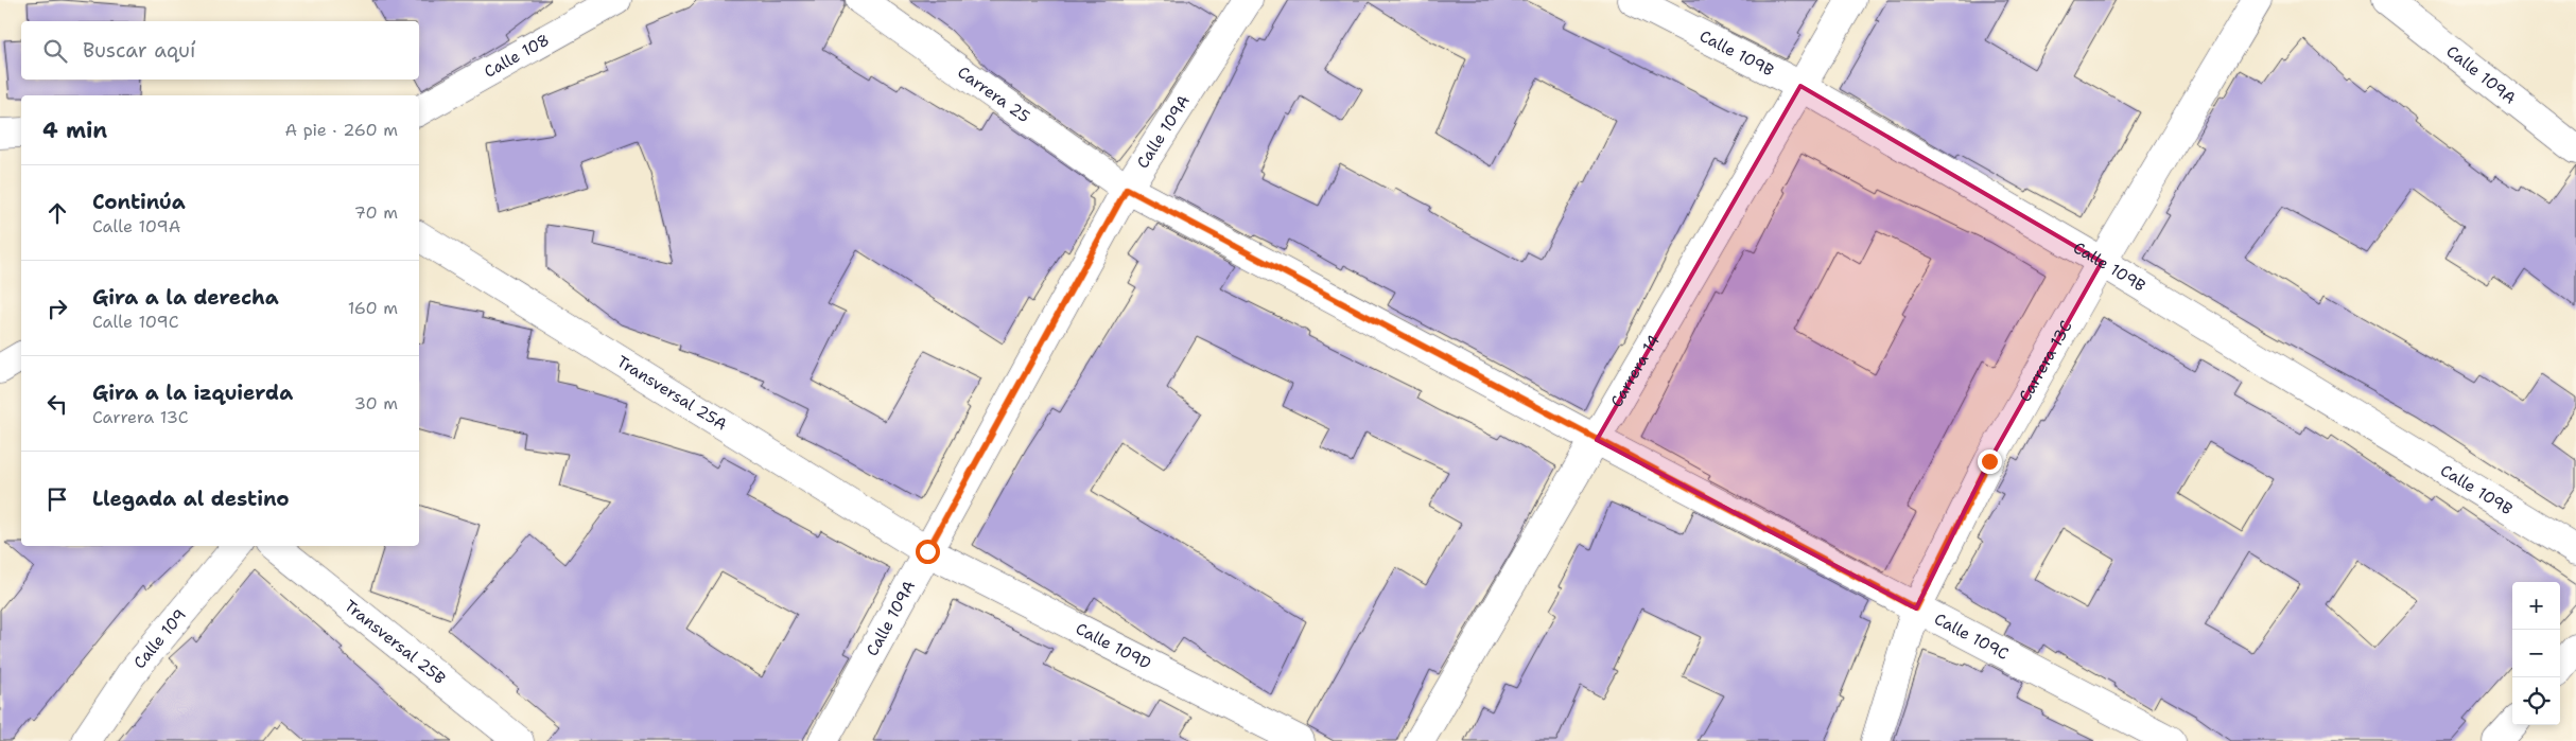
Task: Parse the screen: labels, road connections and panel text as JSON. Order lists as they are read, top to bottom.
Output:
{
  "streets": {
    "street": [
      "Calle 109B",
      "Calle 108",
      "Calle 109A",
      "Carrera 25",
      "Carrera 13C",
      "Carrera 14",
      "Transversal 25A",
      "Calle 109C",
      "Calle 109",
      "Transversal 25B",
      "Calle 109D"
    ]
  },
  "crossings": [
    ["Calle 109B", "Carrera 13C"],
    ["Calle 109B", "Carrera 14"],
    ["Calle 109A", "Carrera 25"],
    ["Calle 109A", "Transversal 25A"],
    ["Calle 109A", "Calle 109C"],
    ["Calle 109A", "Calle 109D"],
    ["Carrera 25", "Calle 109C"],
    ["Carrera 13C", "Calle 109C"],
    ["Carrera 14", "Calle 109C"],
    ["Transversal 25A", "Calle 109D"]
  ],
  "page": {
    "search": "Buscar aquí",
    "heading": ["4 min", "A pie · 260 m"],
    "list": [
      ["Continúa", "Calle 109A", "70 m"],
      ["Gira a la derecha", "Calle 109C", "160 m"],
      ["Gira a la izquierda", "Carrera 13C", "30 m"],
      "Llegada al destino"
    ],
    "map_buttons": ["+", "−"]
  }
}
